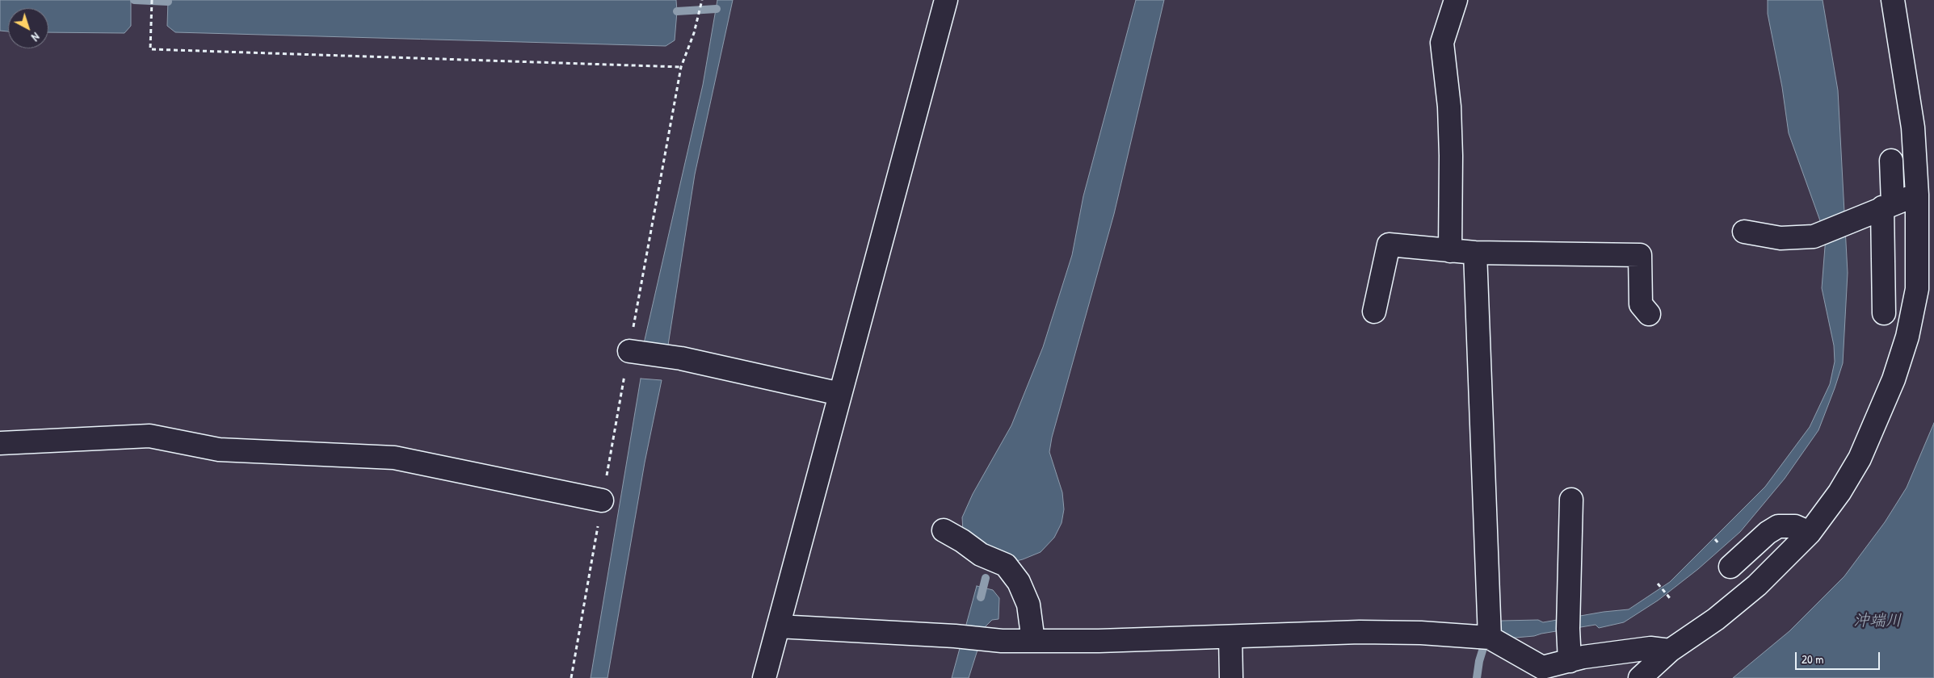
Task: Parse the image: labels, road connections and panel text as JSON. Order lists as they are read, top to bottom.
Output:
{
  "water": ["沖端川"],
  "scale_bar": "20 m",
  "north": "bottom right"
}
